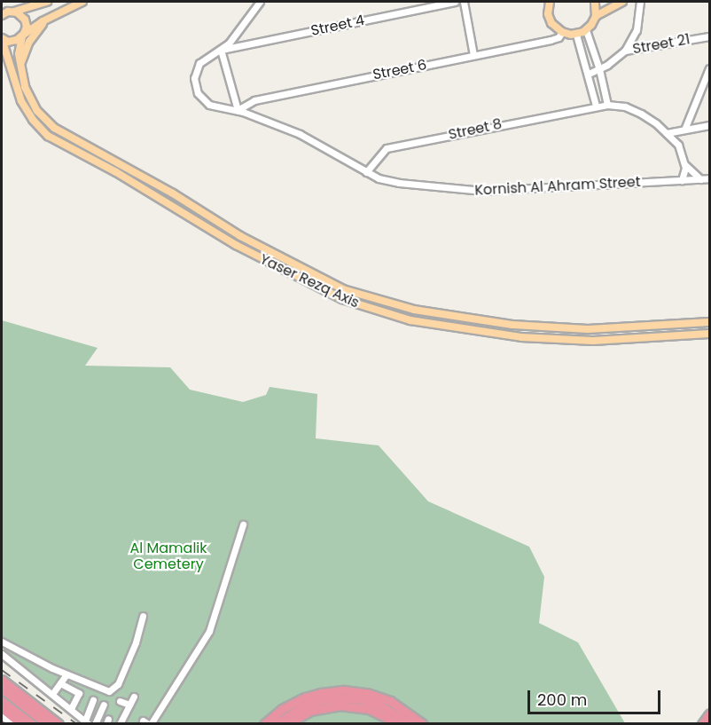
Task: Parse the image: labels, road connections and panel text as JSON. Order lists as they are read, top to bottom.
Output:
{
  "streets": {
    "main road": ["Yaser Rezq Axis"],
    "street": [
      "Street 4",
      "Street 21",
      "Street 6",
      "Street 8",
      "Kornish Al Ahram Street"
    ]
  },
  "crossings": [
    ["Street 4", "Kornish Al Ahram Street"],
    ["Street 6", "Kornish Al Ahram Street"],
    ["Street 8", "Kornish Al Ahram Street"]
  ],
  "parks": ["Al Mamalik Cemetery"],
  "scale_bar": "200 m"
}
